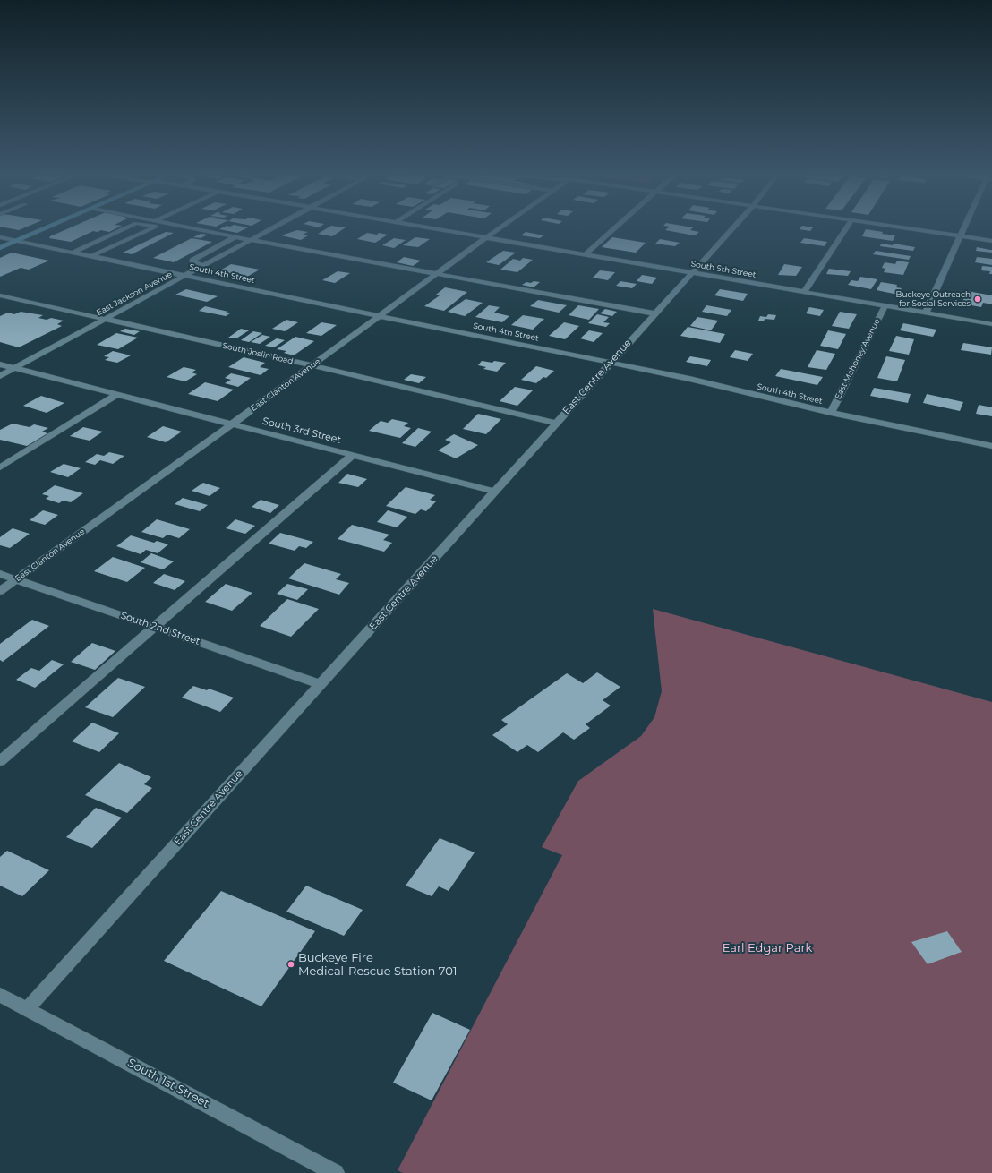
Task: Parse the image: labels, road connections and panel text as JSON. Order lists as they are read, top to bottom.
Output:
{
  "streets": {
    "street": [
      "South 5th Street",
      "South 4th Street",
      "East Jackson Avenue",
      "South Joslin Road",
      "East Mahoney Avenue",
      "East Centre Avenue",
      "East Clanton Avenue",
      "South 3rd Street",
      "South 2nd Street",
      "South 1st Street"
    ]
  },
  "crossings": [
    ["South 5th Street", "East Mahoney Avenue"],
    ["South 5th Street", "East Centre Avenue"],
    ["South 5th Street", "East Clanton Avenue"],
    ["South 4th Street", "East Jackson Avenue"],
    ["South 4th Street", "East Mahoney Avenue"],
    ["South 4th Street", "East Centre Avenue"],
    ["South 4th Street", "East Clanton Avenue"],
    ["East Jackson Avenue", "South Joslin Road"],
    ["East Jackson Avenue", "South 3rd Street"],
    ["South Joslin Road", "East Centre Avenue"],
    ["South Joslin Road", "East Clanton Avenue"],
    ["East Centre Avenue", "South 3rd Street"],
    ["East Centre Avenue", "South 2nd Street"],
    ["East Centre Avenue", "South 1st Street"],
    ["East Clanton Avenue", "South 3rd Street"],
    ["East Clanton Avenue", "South 2nd Street"]
  ],
  "parks": ["Earl Edgar Park"],
  "places": ["Buckeye Outreach for Social Services", "Buckeye Fire Medical-Rescue Station 701"]
}
